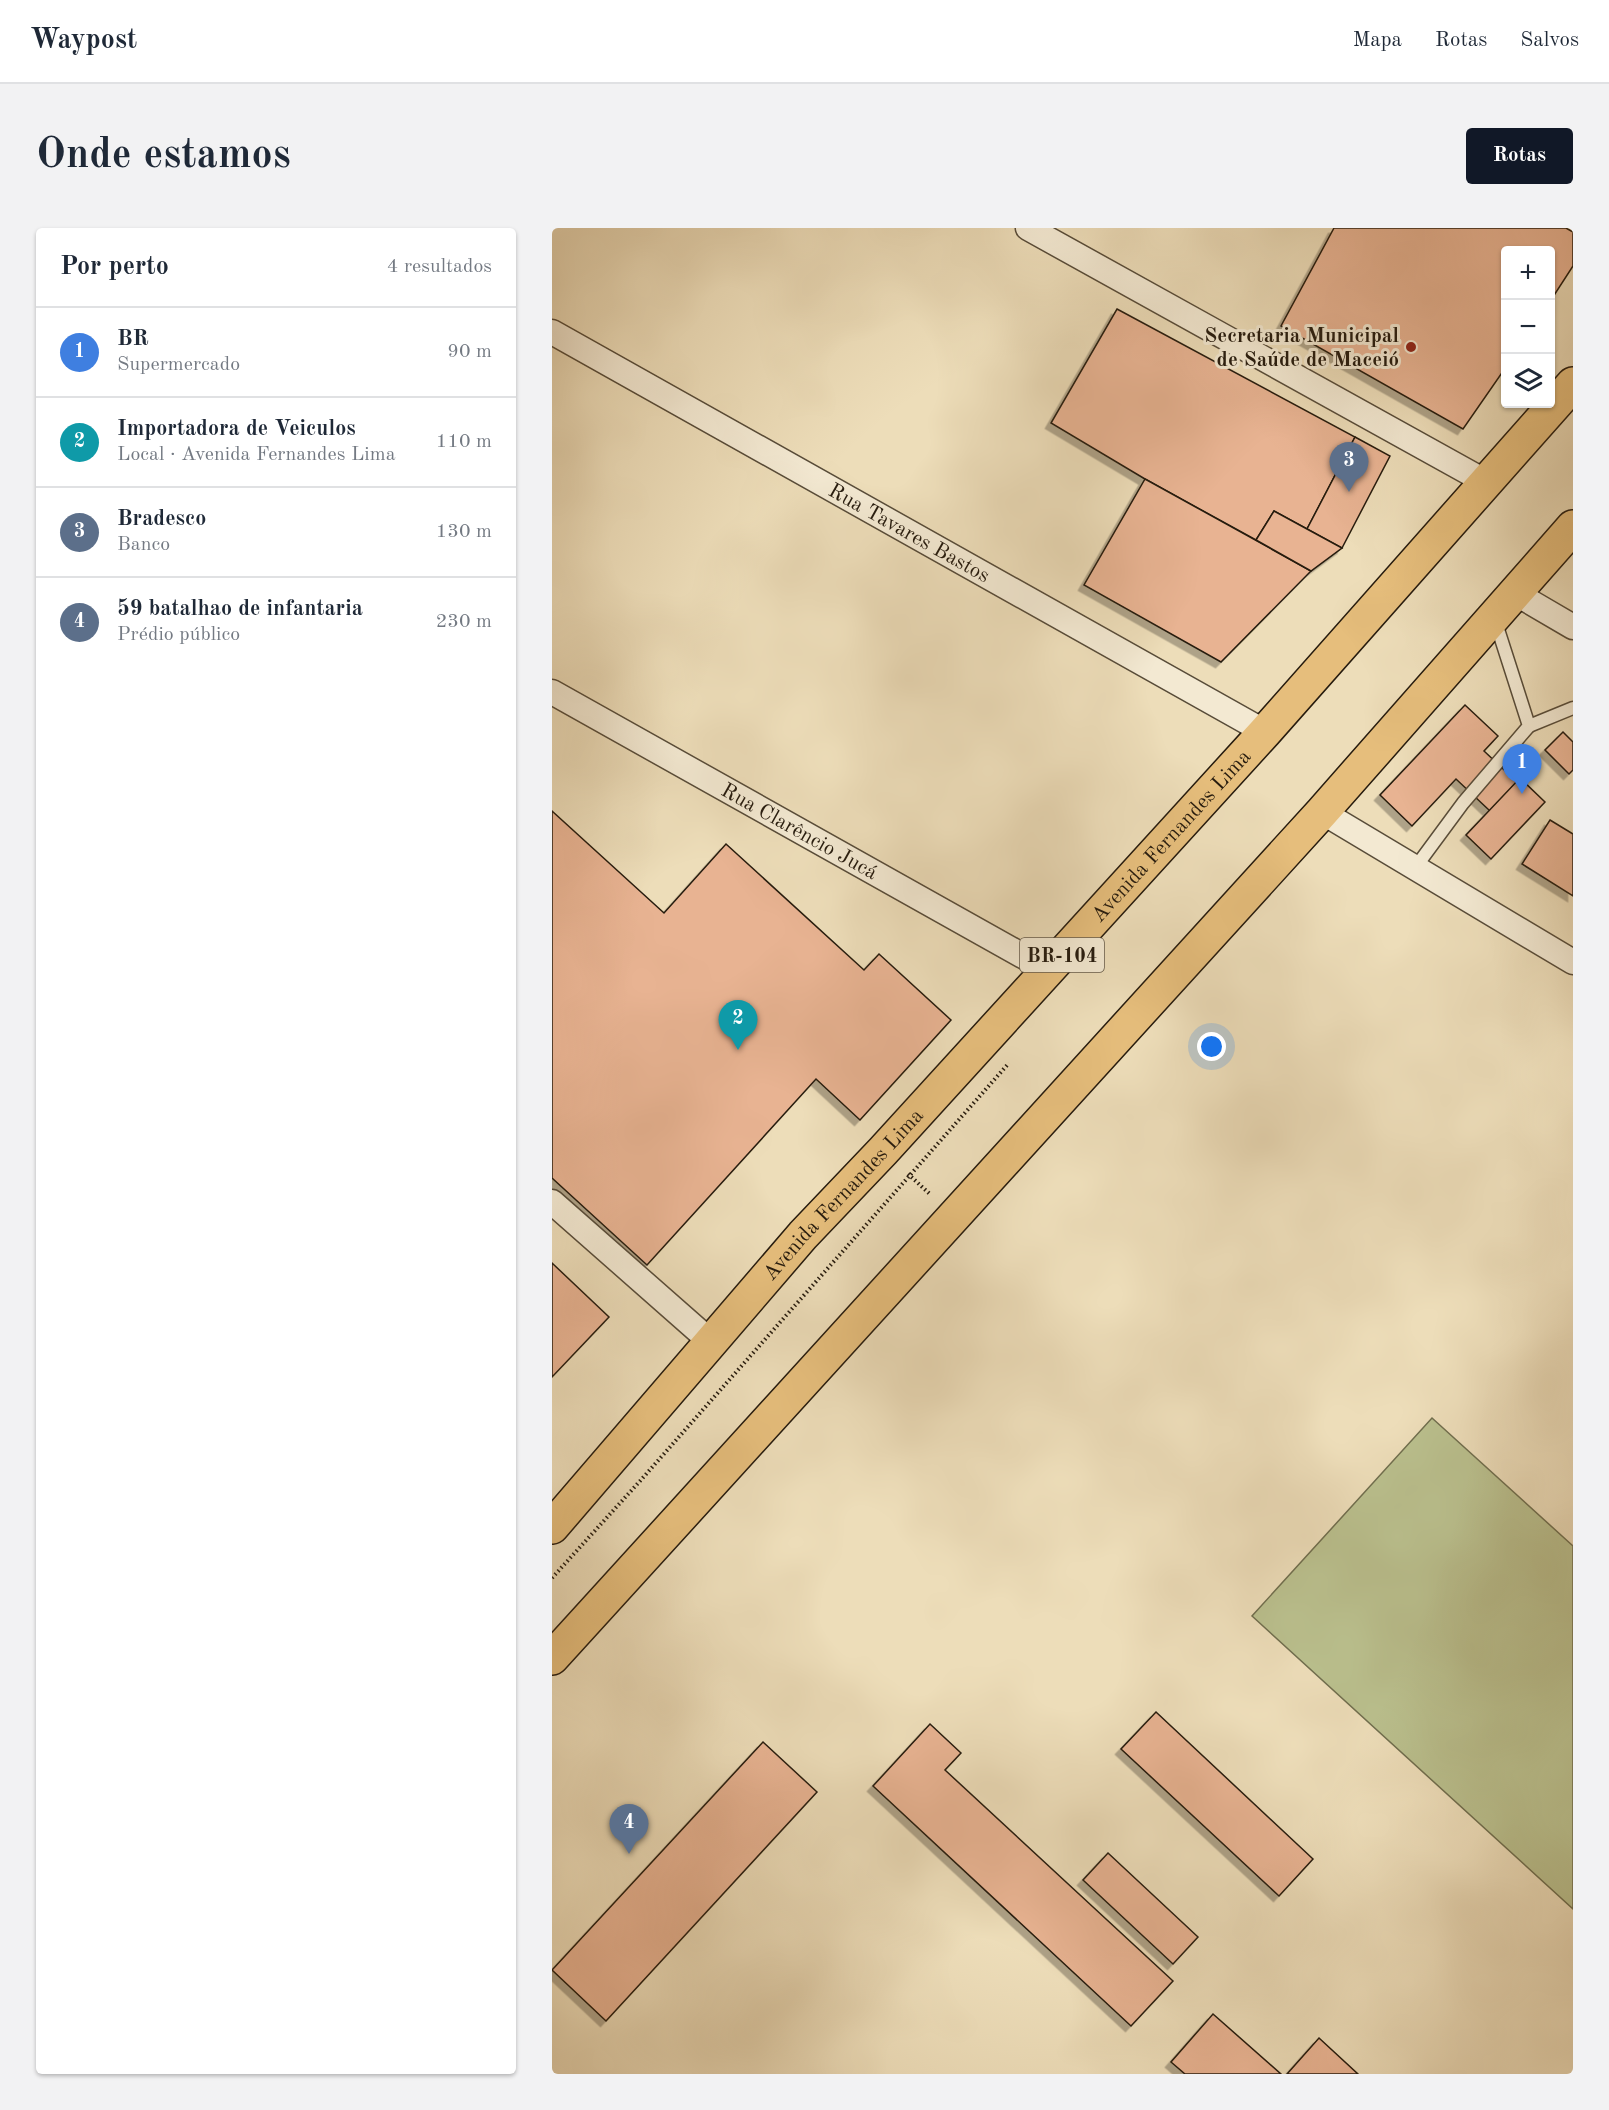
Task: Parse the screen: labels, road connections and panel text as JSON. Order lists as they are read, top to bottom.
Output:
{
  "streets": {
    "highway": ["Avenida Fernandes Lima", "BR-104"],
    "street": ["Rua Tavares Bastos", "Rua Clarêncio Jucá"]
  },
  "crossings": [
    ["Rua Tavares Bastos", "Avenida Fernandes Lima"],
    ["Rua Clarêncio Jucá", "Avenida Fernandes Lima"]
  ],
  "places": ["Secretaria Municipal de Saúde de Maceió"],
  "page": {
    "header": "Waypost",
    "nav": ["Mapa", "Rotas", "Salvos"],
    "buttons": "Rotas",
    "title": "Onde estamos",
    "heading": ["Por perto", "4 resultados"],
    "map_buttons": ["+", "−"],
    "list": [
      {
        "mark": "1",
        "name": "BR",
        "note": "Supermercado",
        "value": "90 m"
      },
      {
        "mark": "2",
        "name": "Importadora de Veiculos",
        "note": "Local · Avenida Fernandes Lima",
        "value": "110 m"
      },
      {
        "mark": "3",
        "name": "Bradesco",
        "note": "Banco",
        "value": "130 m"
      },
      {
        "mark": "4",
        "name": "59 batalhao de infantaria",
        "note": "Prédio público",
        "value": "230 m"
      }
    ],
    "pins": [
      "3",
      "1",
      "2",
      "4"
    ]
  }
}
